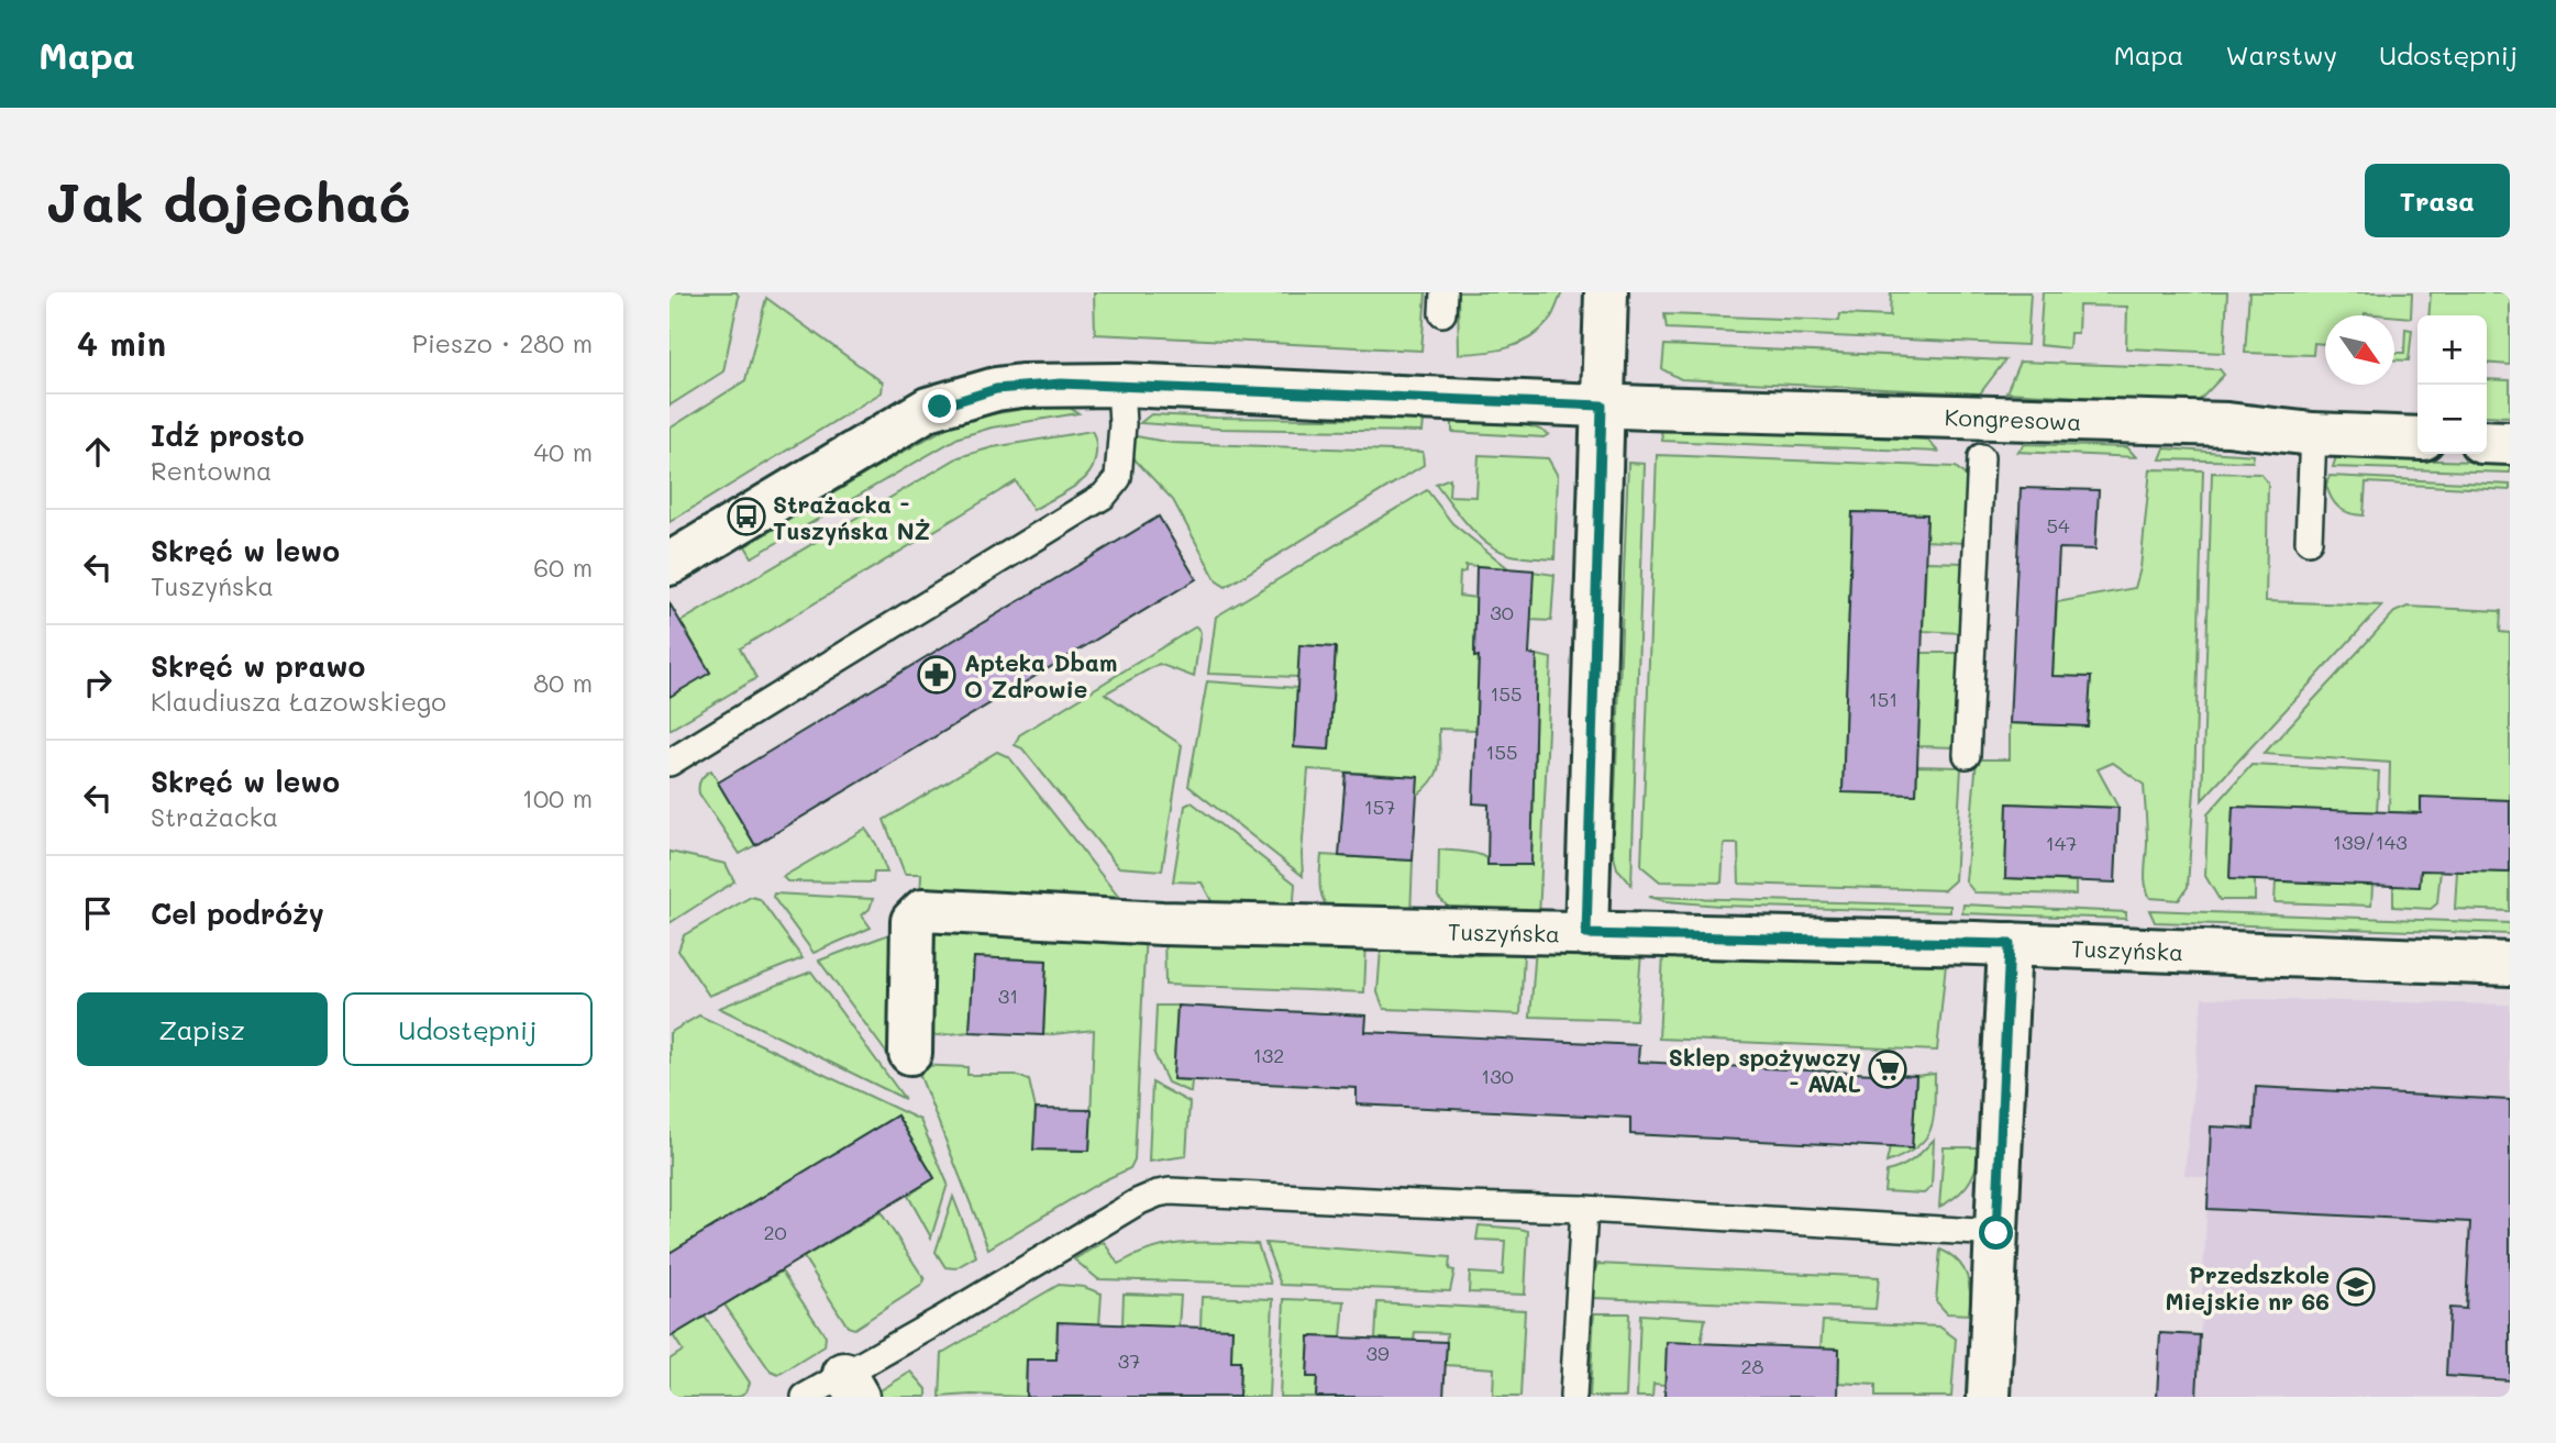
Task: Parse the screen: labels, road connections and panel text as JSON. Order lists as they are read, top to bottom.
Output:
{
  "streets": {
    "street": ["Kongresowa", "Tuszyńska"]
  },
  "places": {
    "bus stop": ["Strażacka - Tuszyńska NŻ"],
    "pharmacy": ["Apteka Dbam O Zdrowie"],
    "supermarket": ["Sklep spożywczy - AVAL"],
    "school or university": ["Przedszkole Miejskie nr 66"]
  },
  "house_numbers": [
    "54",
    "30",
    "155",
    "151",
    "155",
    "157",
    "139/143",
    "147",
    "31",
    "132",
    "130",
    "20",
    "39",
    "37",
    "28"
  ],
  "north": "bottom right",
  "page": {
    "header": "Mapa",
    "nav": ["Mapa", "Warstwy", "Udostępnij"],
    "buttons": [
      "Trasa",
      ["Zapisz", "Udostępnij"]
    ],
    "title": "Jak dojechać",
    "heading": ["4 min", "Pieszo · 280 m"],
    "map_buttons": ["+", "−"],
    "list": [
      ["Idź prosto", "Rentowna", "40 m"],
      ["Skręć w lewo", "Tuszyńska", "60 m"],
      ["Skręć w prawo", "Klaudiusza Łazowskiego", "80 m"],
      ["Skręć w lewo", "Strażacka", "100 m"],
      "Cel podróży"
    ]
  }
}
